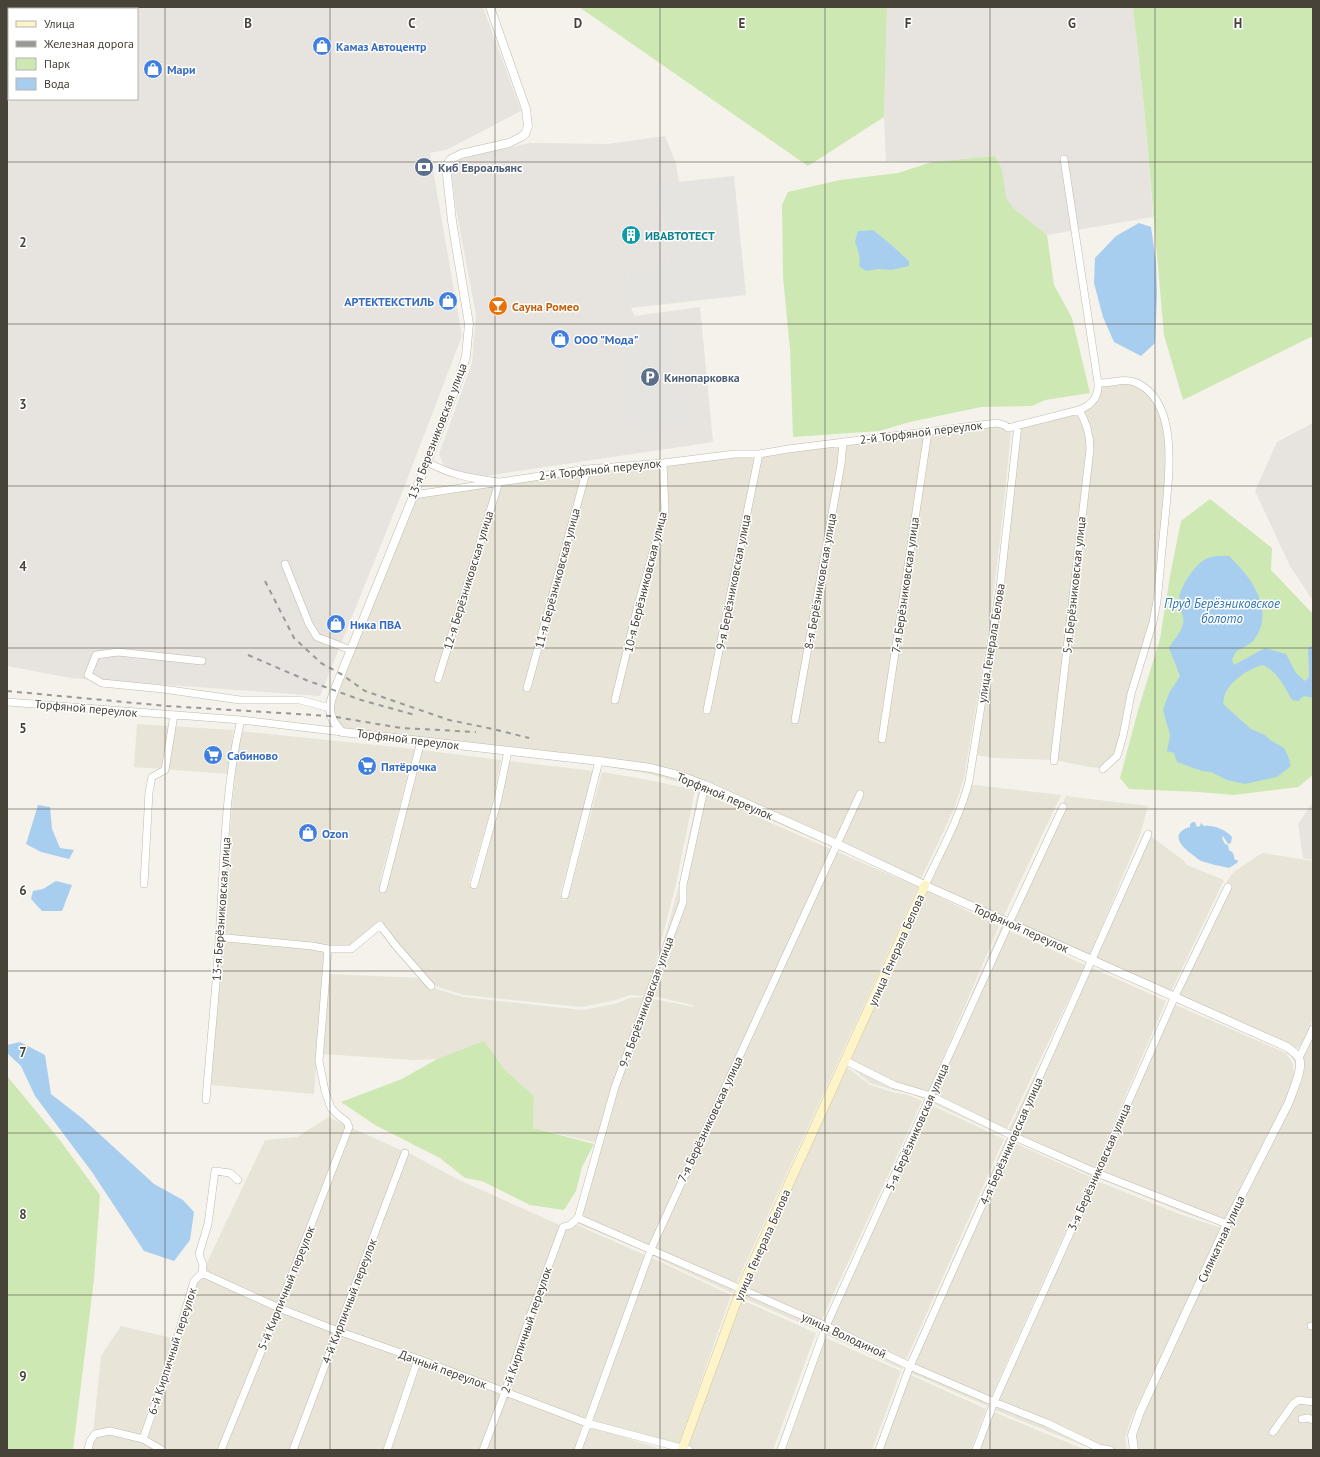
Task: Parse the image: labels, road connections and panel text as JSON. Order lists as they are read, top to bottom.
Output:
{
  "streets": {
    "main road": ["улица Генерала Белова"],
    "street": [
      "13-я Березниковская улица",
      "2-й Торфяной переулок",
      "11-я Берёзниковская улица",
      "12-я Берёзниковская улица",
      "8-я Берёзниковская улица",
      "10-я Берёзниковская улица",
      "9-я Берёзниковская улица",
      "7-я Берёзниковская улица",
      "5-я Берёзниковская улица",
      "Торфяной переулок",
      "13-я Берёзниковская улица",
      "4-я Берёзниковская улица",
      "3-я Берёзниковская улица",
      "Силикатная улица",
      "5-й Кирпичный переулок",
      "4-й Кирпичный переулок",
      "2-й Кирпичный переулок",
      "улица Володиной",
      "6-й Кирпичный переулок",
      "Дачный переулок"
    ]
  },
  "crossings": [
    ["13-я Березниковская улица", "2-й Торфяной переулок"],
    ["2-й Торфяной переулок", "11-я Берёзниковская улица"],
    ["2-й Торфяной переулок", "12-я Берёзниковская улица"],
    ["2-й Торфяной переулок", "8-я Берёзниковская улица"],
    ["2-й Торфяной переулок", "10-я Берёзниковская улица"],
    ["2-й Торфяной переулок", "9-я Берёзниковская улица"],
    ["2-й Торфяной переулок", "7-я Берёзниковская улица"],
    ["2-й Торфяной переулок", "5-я Берёзниковская улица"],
    ["2-й Торфяной переулок", "улица Генерала Белова"],
    ["9-я Берёзниковская улица", "Торфяной переулок"],
    ["9-я Берёзниковская улица", "2-й Кирпичный переулок"],
    ["9-я Берёзниковская улица", "улица Володиной"],
    ["7-я Берёзниковская улица", "Торфяной переулок"],
    ["7-я Берёзниковская улица", "улица Володиной"],
    ["7-я Берёзниковская улица", "Дачный переулок"],
    ["5-я Берёзниковская улица", "Торфяной переулок"],
    ["5-я Берёзниковская улица", "улица Володиной"],
    ["улица Генерала Белова", "Торфяной переулок"],
    ["улица Генерала Белова", "улица Володиной"],
    ["улица Генерала Белова", "Дачный переулок"],
    ["Торфяной переулок", "13-я Берёзниковская улица"],
    ["Торфяной переулок", "4-я Берёзниковская улица"],
    ["Торфяной переулок", "3-я Берёзниковская улица"],
    ["Торфяной переулок", "Силикатная улица"],
    ["4-я Берёзниковская улица", "улица Володиной"],
    ["3-я Берёзниковская улица", "улица Володиной"],
    ["5-й Кирпичный переулок", "Дачный переулок"],
    ["4-й Кирпичный переулок", "Дачный переулок"],
    ["2-й Кирпичный переулок", "улица Володиной"],
    ["2-й Кирпичный переулок", "Дачный переулок"],
    ["6-й Кирпичный переулок", "Дачный переулок"]
  ],
  "water": ["Пруд Берёзниковское болото"],
  "places": {
    "shop": [
      "Камаз Автоцентр",
      "Мари",
      "АРТЕКТЕКСТИЛЬ",
      "ООО \"Мода\"",
      "Ника ПВА",
      "Ozon"
    ],
    "bank": ["Киб Евроальянс"],
    "building": ["ИВАВТОТЕСТ"],
    "bar": ["Сауна Ромео"],
    "parking": ["Кинопарковка"],
    "supermarket": ["Сабиново", "Пятёрочка"]
  },
  "legend": [
    "Улица",
    "Железная дорога",
    "Парк",
    "Вода"
  ],
  "grid": {
    "columns": [
      "B",
      "C",
      "D",
      "E",
      "F",
      "G",
      "H"
    ],
    "rows": [
      "2",
      "3",
      "4",
      "5",
      "6",
      "7",
      "8",
      "9"
    ]
  }
}
